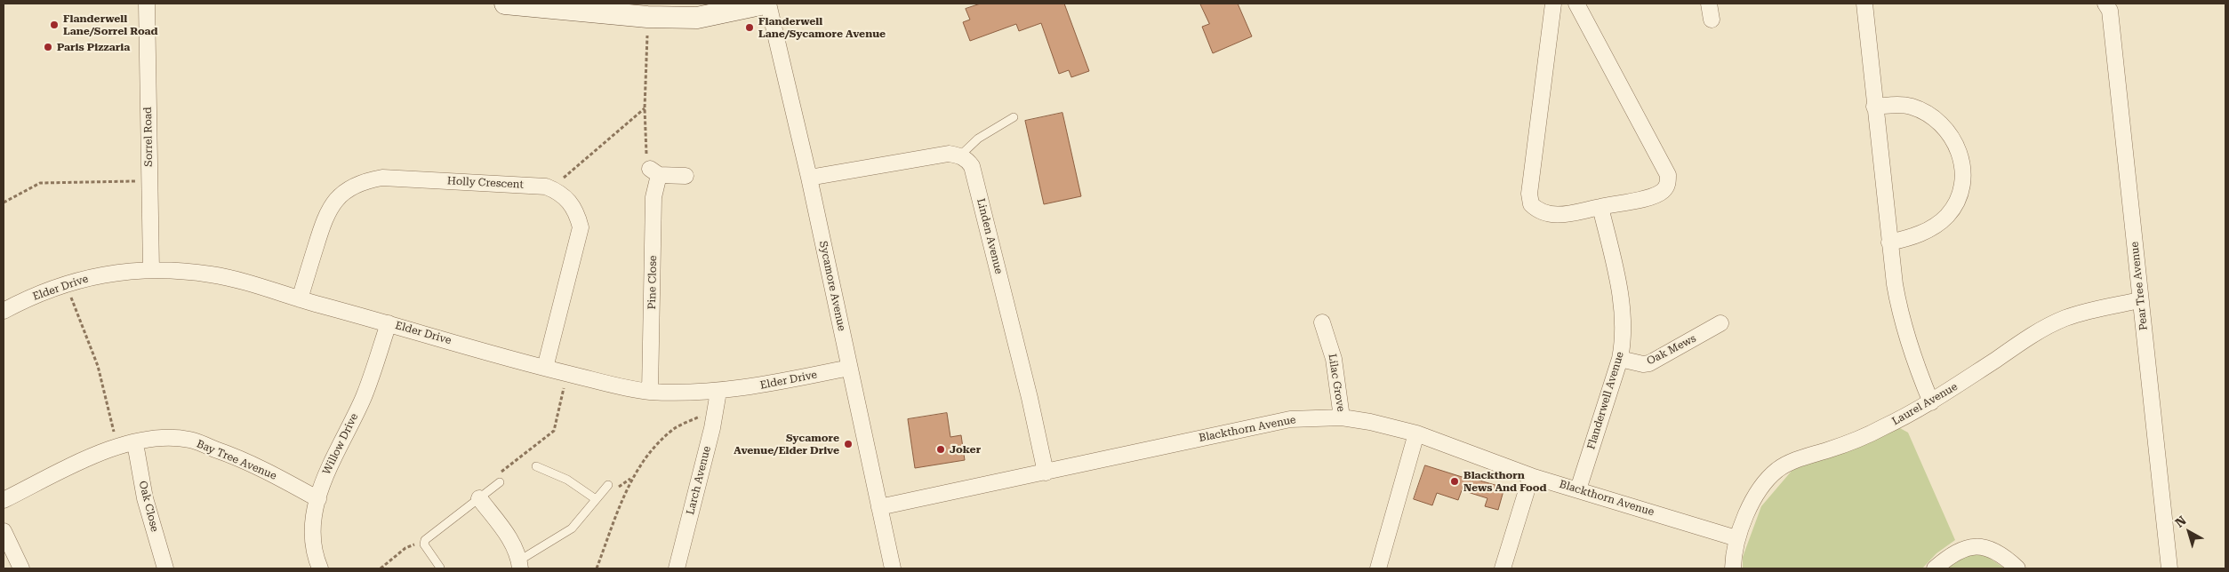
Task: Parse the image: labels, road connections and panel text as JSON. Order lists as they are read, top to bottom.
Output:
{
  "streets": {
    "street": [
      "Sorrel Road",
      "Holly Crescent",
      "Linden Avenue",
      "Pine Close",
      "Sycamore Avenue",
      "Pear Tree Avenue",
      "Elder Drive",
      "Oak Mews",
      "Lilac Grove",
      "Flanderwell Avenue",
      "Laurel Avenue",
      "Blackthorn Avenue",
      "Willow Drive",
      "Bay Tree Avenue",
      "Larch Avenue",
      "Oak Close"
    ]
  },
  "crossings": [
    ["Sorrel Road", "Elder Drive"],
    ["Holly Crescent", "Elder Drive"],
    ["Linden Avenue", "Blackthorn Avenue"],
    ["Pine Close", "Elder Drive"],
    ["Sycamore Avenue", "Elder Drive"],
    ["Sycamore Avenue", "Blackthorn Avenue"],
    ["Pear Tree Avenue", "Laurel Avenue"],
    ["Elder Drive", "Willow Drive"],
    ["Elder Drive", "Larch Avenue"],
    ["Oak Mews", "Flanderwell Avenue"],
    ["Lilac Grove", "Blackthorn Avenue"],
    ["Flanderwell Avenue", "Blackthorn Avenue"],
    ["Laurel Avenue", "Blackthorn Avenue"],
    ["Willow Drive", "Bay Tree Avenue"],
    ["Bay Tree Avenue", "Oak Close"]
  ],
  "places": [
    "Flanderwell Lane/Sorrel Road",
    "Flanderwell Lane/Sycamore Avenue",
    "Paris Pizzaria",
    "Sycamore Avenue/Elder Drive",
    "Joker",
    "Blackthorn News And Food"
  ],
  "north": "top left"
}
